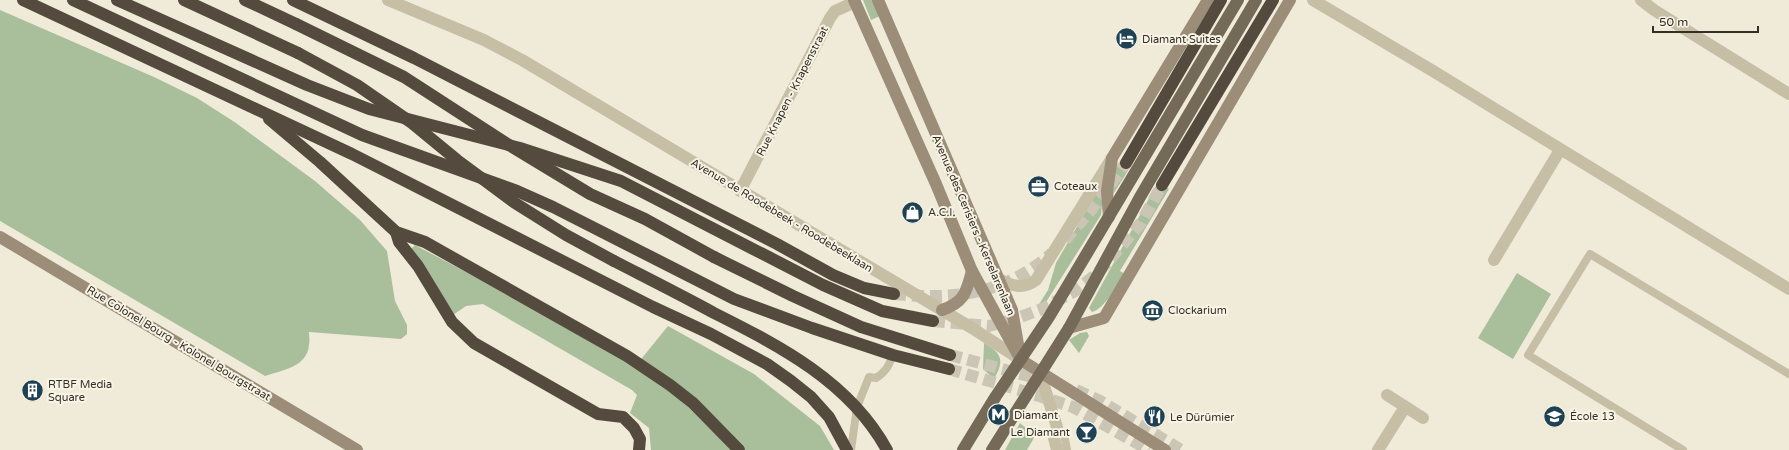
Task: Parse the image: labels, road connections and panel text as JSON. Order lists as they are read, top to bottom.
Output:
{
  "streets": {
    "street": [
      "Rue Knapen - Knapenstraat",
      "Avenue de Roodebeek - Roodebeeklaan",
      "Avenue des Cerisiers - Kerselarenlaan",
      "Rue Colonel Bourg - Kolonel Bourgstraat"
    ]
  },
  "crossings": [
    ["Rue Knapen - Knapenstraat", "Avenue de Roodebeek - Roodebeeklaan"],
    ["Rue Knapen - Knapenstraat", "Avenue des Cerisiers - Kerselarenlaan"],
    ["Avenue de Roodebeek - Roodebeeklaan", "Avenue des Cerisiers - Kerselarenlaan"]
  ],
  "places": {
    "hotel": ["Diamant Suites"],
    "office": ["Coteaux"],
    "shop": ["A.C.I."],
    "museum": ["Clockarium"],
    "building": ["RTBF Media Square"],
    "metro station": ["Diamant"],
    "school or university": ["École 13"],
    "restaurant": ["Le Dürümier"],
    "bar": ["Le Diamant"]
  },
  "scale_bar": "50 m"
}
